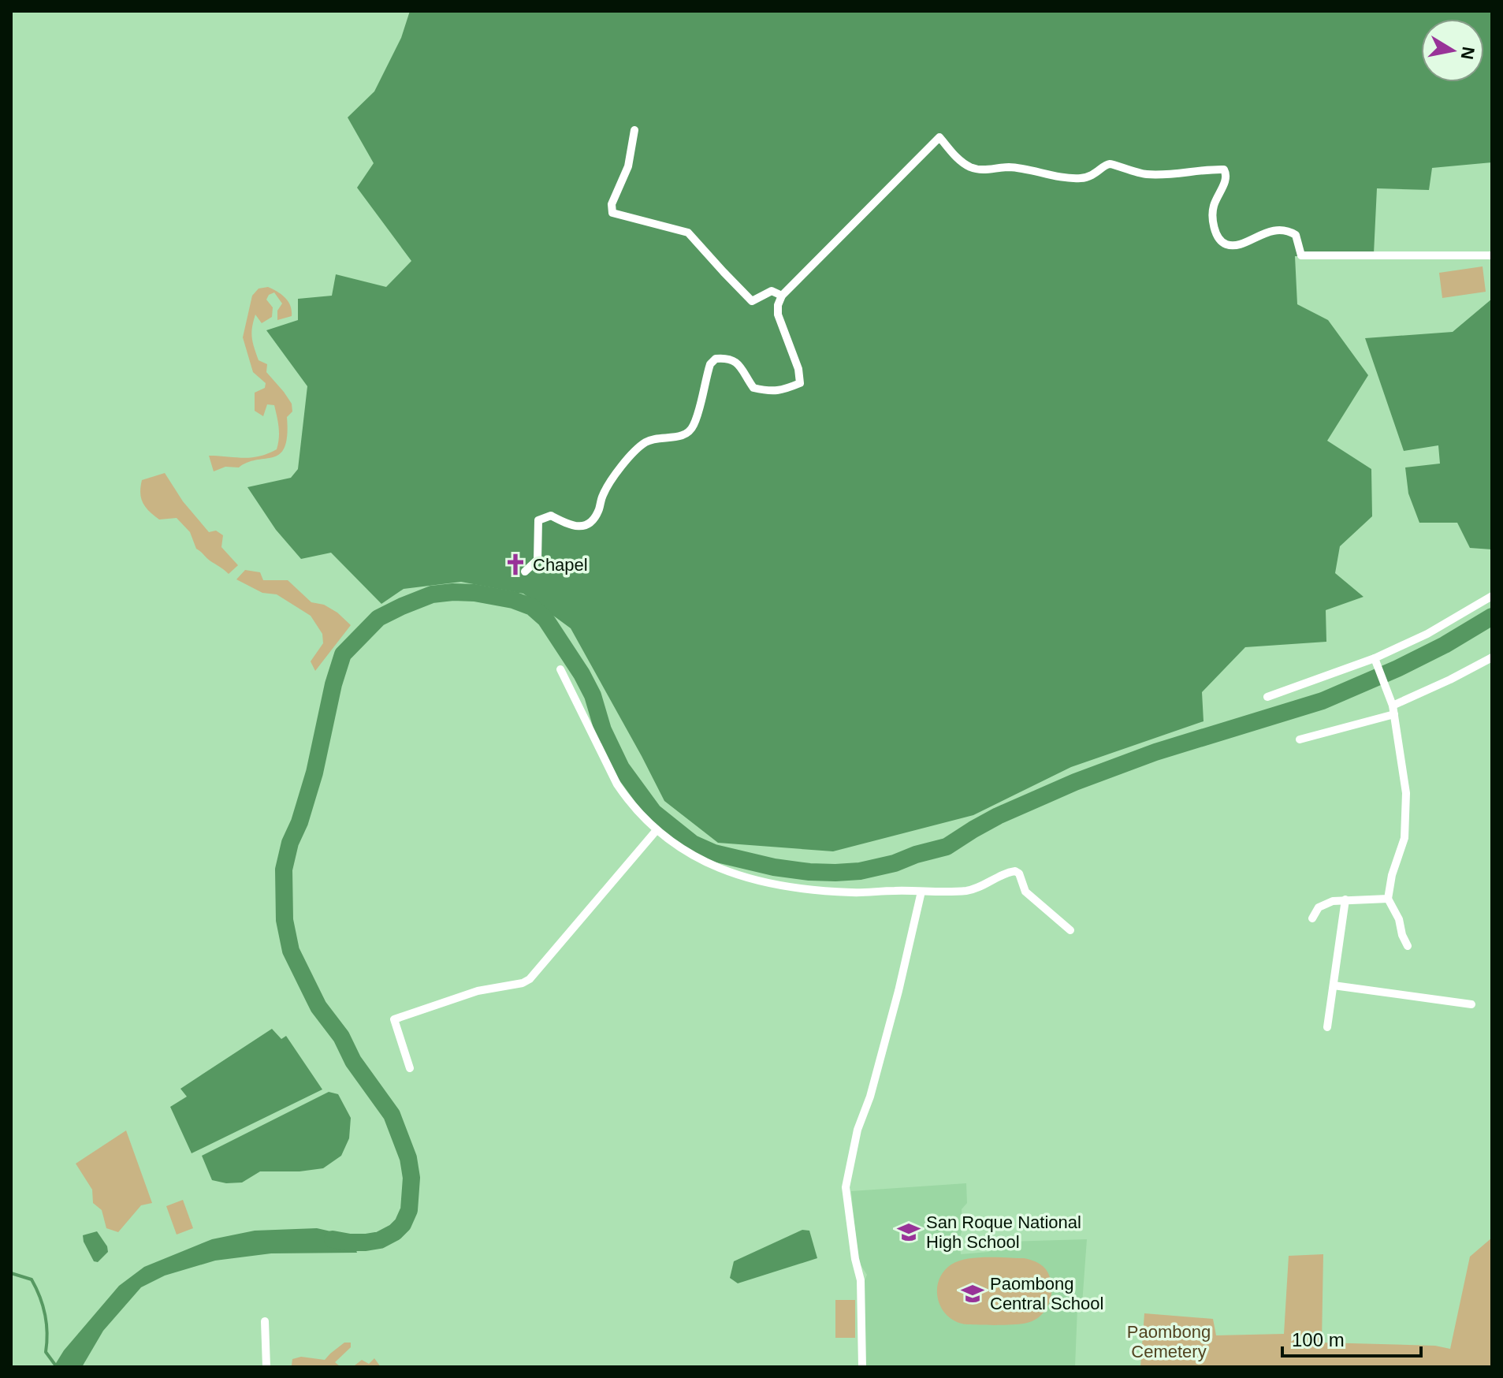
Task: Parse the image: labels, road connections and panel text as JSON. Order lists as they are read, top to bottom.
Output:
{
  "parks": ["Paombong Cemetery"],
  "places": {
    "church": ["Chapel"],
    "school or university": ["San Roque National High School", "Paombong Central School"]
  },
  "scale_bar": "100 m",
  "north": "right"
}
